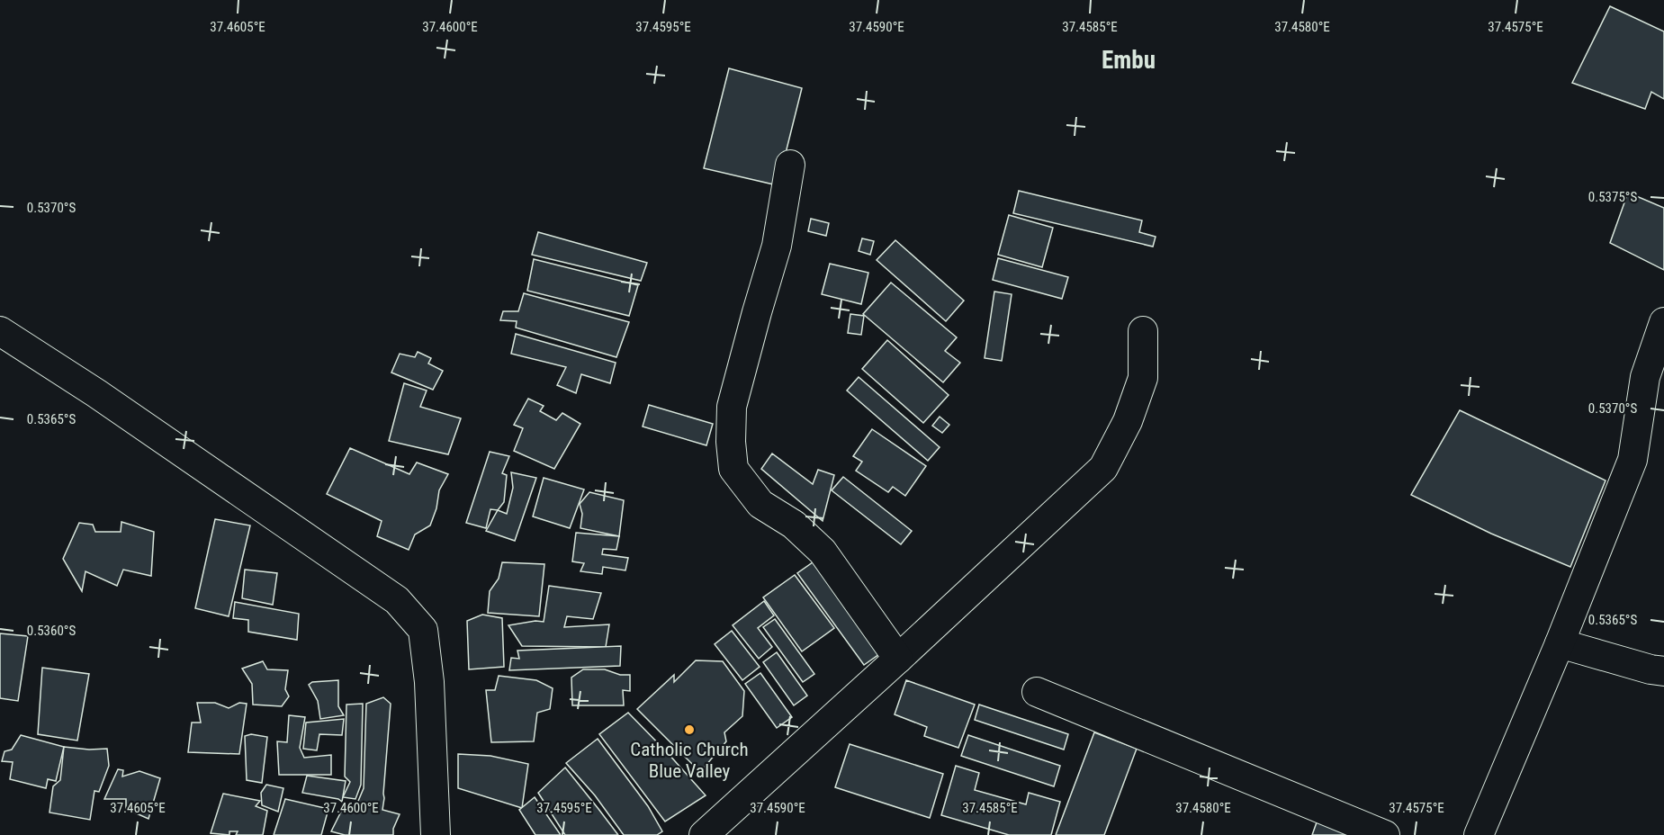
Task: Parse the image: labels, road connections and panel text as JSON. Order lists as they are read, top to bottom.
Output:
{
  "districts": ["Embu"],
  "places": ["Catholic Church Blue Valley"],
  "coordinates": [
    "37.4605°E",
    "37.4600°E",
    "37.4595°E",
    "37.4590°E",
    "37.4585°E",
    "37.4580°E",
    "37.4575°E",
    "0.5375°S",
    "0.5370°S",
    "0.5365°S",
    "0.5360°S"
  ]
}
